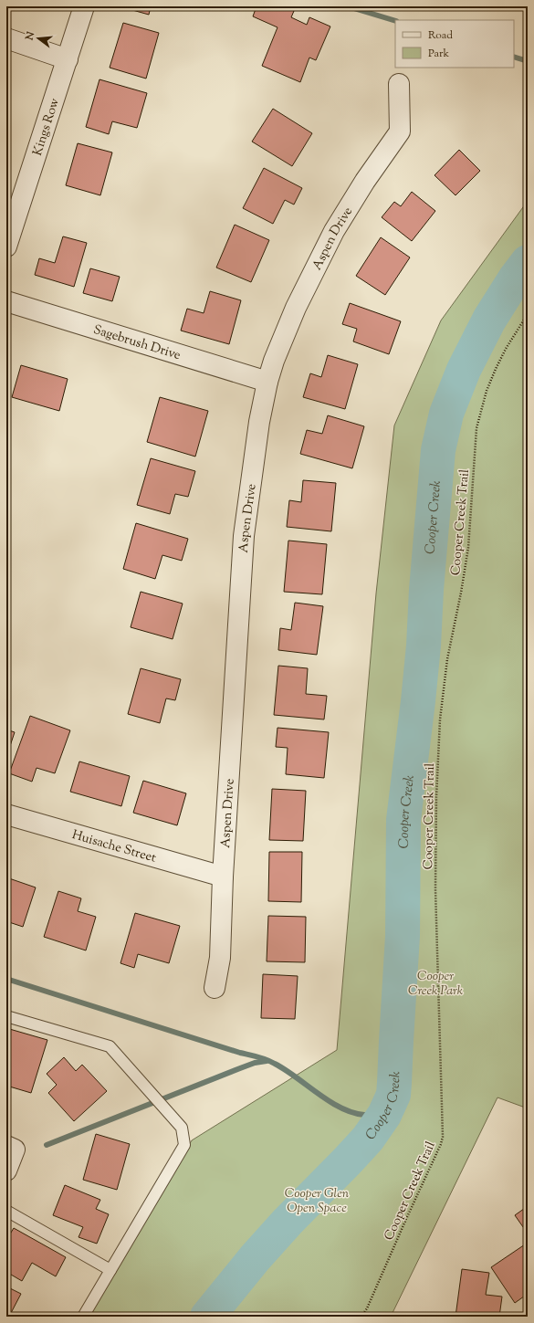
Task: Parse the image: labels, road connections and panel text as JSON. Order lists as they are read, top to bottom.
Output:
{
  "streets": {
    "street": [
      "Kings Row",
      "Aspen Drive",
      "Sagebrush Drive",
      "Huisache Street"
    ],
    "path": ["Cooper Creek Trail"]
  },
  "crossings": [
    ["Aspen Drive", "Sagebrush Drive"],
    ["Aspen Drive", "Huisache Street"]
  ],
  "water": ["Cooper Creek"],
  "parks": ["Cooper Creek Park", "Cooper Glen Open Space"],
  "legend": ["Road", "Park"],
  "north": "left"
}
